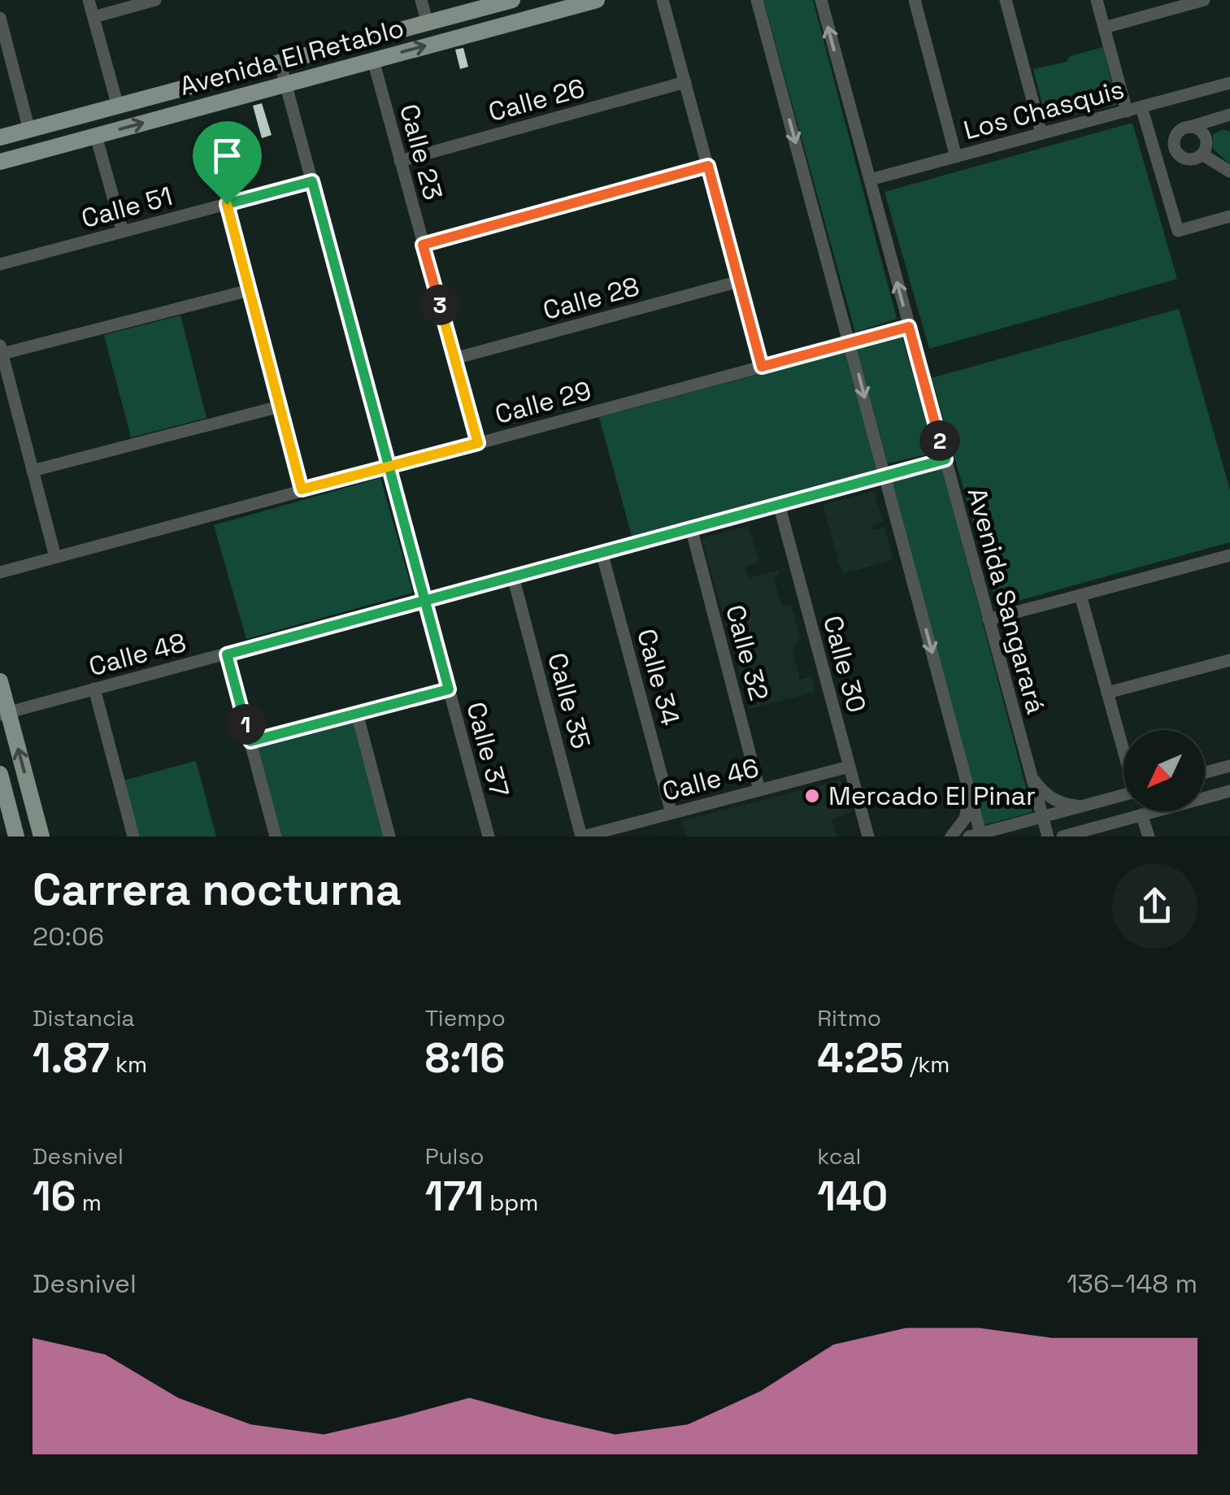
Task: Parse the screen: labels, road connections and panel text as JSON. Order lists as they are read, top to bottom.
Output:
{
  "streets": {
    "main road": ["Avenida El Retablo"],
    "street": [
      "Calle 26",
      "Los Chasquis",
      "Calle 23",
      "Calle 51",
      "Calle 28",
      "Calle 29",
      "Avenida Sangarará",
      "Calle 32",
      "Calle 48",
      "Calle 30",
      "Calle 34",
      "Calle 35",
      "Calle 37",
      "Calle 46"
    ]
  },
  "crossings": [
    ["Avenida El Retablo", "Calle 23"],
    ["Avenida El Retablo", "Calle 37"],
    ["Calle 26", "Calle 23"],
    ["Los Chasquis", "Avenida Sangarará"],
    ["Calle 23", "Calle 28"],
    ["Calle 23", "Calle 29"],
    ["Calle 51", "Calle 37"],
    ["Calle 29", "Avenida Sangarará"],
    ["Calle 29", "Calle 37"],
    ["Avenida Sangarará", "Calle 48"],
    ["Calle 32", "Calle 48"],
    ["Calle 32", "Calle 46"],
    ["Calle 48", "Calle 30"],
    ["Calle 48", "Calle 34"],
    ["Calle 48", "Calle 35"],
    ["Calle 48", "Calle 37"],
    ["Calle 30", "Calle 46"],
    ["Calle 34", "Calle 46"],
    ["Calle 35", "Calle 46"]
  ],
  "places": ["Mercado El Pinar"],
  "north": "bottom left",
  "page": {
    "pins": ["3", "2", "1"],
    "heading": ["Carrera nocturna", "20:06"],
    "stats": [
      ["Distancia", "1.87 km"],
      ["Tiempo", "8:16"],
      ["Ritmo", "4:25 /km"],
      ["Desnivel", "16 m"],
      ["Pulso", "171 bpm"],
      ["kcal", "140"]
    ],
    "chart": ["Desnivel", "136–148 m"]
  }
}
